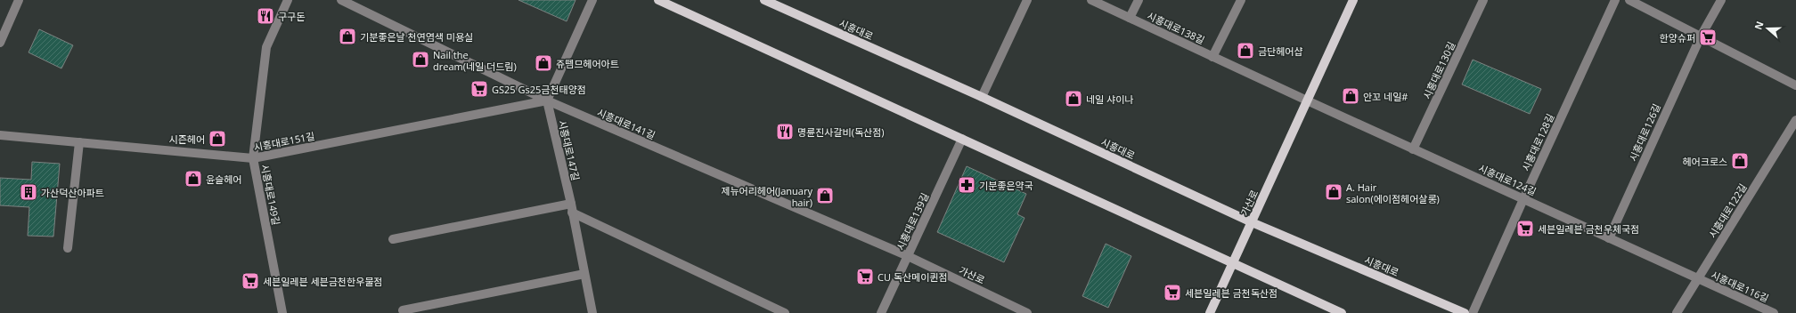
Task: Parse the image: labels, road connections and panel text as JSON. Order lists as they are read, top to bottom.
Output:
{
  "streets": {
    "main road": ["시흥대로", "가산로"],
    "street": [
      "시흥대로138길",
      "시흥대로130길",
      "시흥대로141길",
      "시흥대로126길",
      "시흥대로151길",
      "시흥대로128길",
      "시흥대로147길",
      "시흥대로124길",
      "시흥대로149길",
      "시흥대로122길",
      "시흥대로139길",
      "시흥대로116길"
    ]
  },
  "crossings": [
    ["시흥대로", "가산로"],
    ["시흥대로130길", "시흥대로124길"],
    ["시흥대로141길", "시흥대로151길"],
    ["시흥대로141길", "시흥대로147길"],
    ["시흥대로141길", "가산로"],
    ["시흥대로141길", "시흥대로139길"],
    ["시흥대로126길", "시흥대로124길"],
    ["시흥대로151길", "시흥대로147길"],
    ["시흥대로151길", "시흥대로149길"],
    ["시흥대로128길", "시흥대로124길"],
    ["시흥대로124길", "가산로"],
    ["시흥대로124길", "시흥대로122길"],
    ["시흥대로124길", "시흥대로116길"],
    ["가산로", "시흥대로139길"],
    ["시흥대로122길", "시흥대로116길"]
  ],
  "places": {
    "restaurant": ["구구돈", "명륜진사갈비(독산점)"],
    "shop": [
      "기분좋은날 천연염색 미용실",
      "금단헤어샵",
      "Nail the dream(네일 더드림)",
      "쥬뗌므헤어아트",
      "안꼬 네일#",
      "네일 샤이나",
      "시즌헤어",
      "헤어크로스",
      "윤슬헤어",
      "A. Hair salon(에이점헤어살롱)",
      "제뉴어리헤어(January hair)"
    ],
    "supermarket": [
      "한양슈퍼",
      "GS25 Gs25금천태양점",
      "세븐일레븐 금천우체국점",
      "CU 독산메이퀸점",
      "세븐일레븐 세븐금천한우물점",
      "세븐일레븐 금천독산점"
    ],
    "pharmacy": ["기분좋은약국"],
    "building": ["가산덕산아파트"]
  },
  "north": "left"
}
